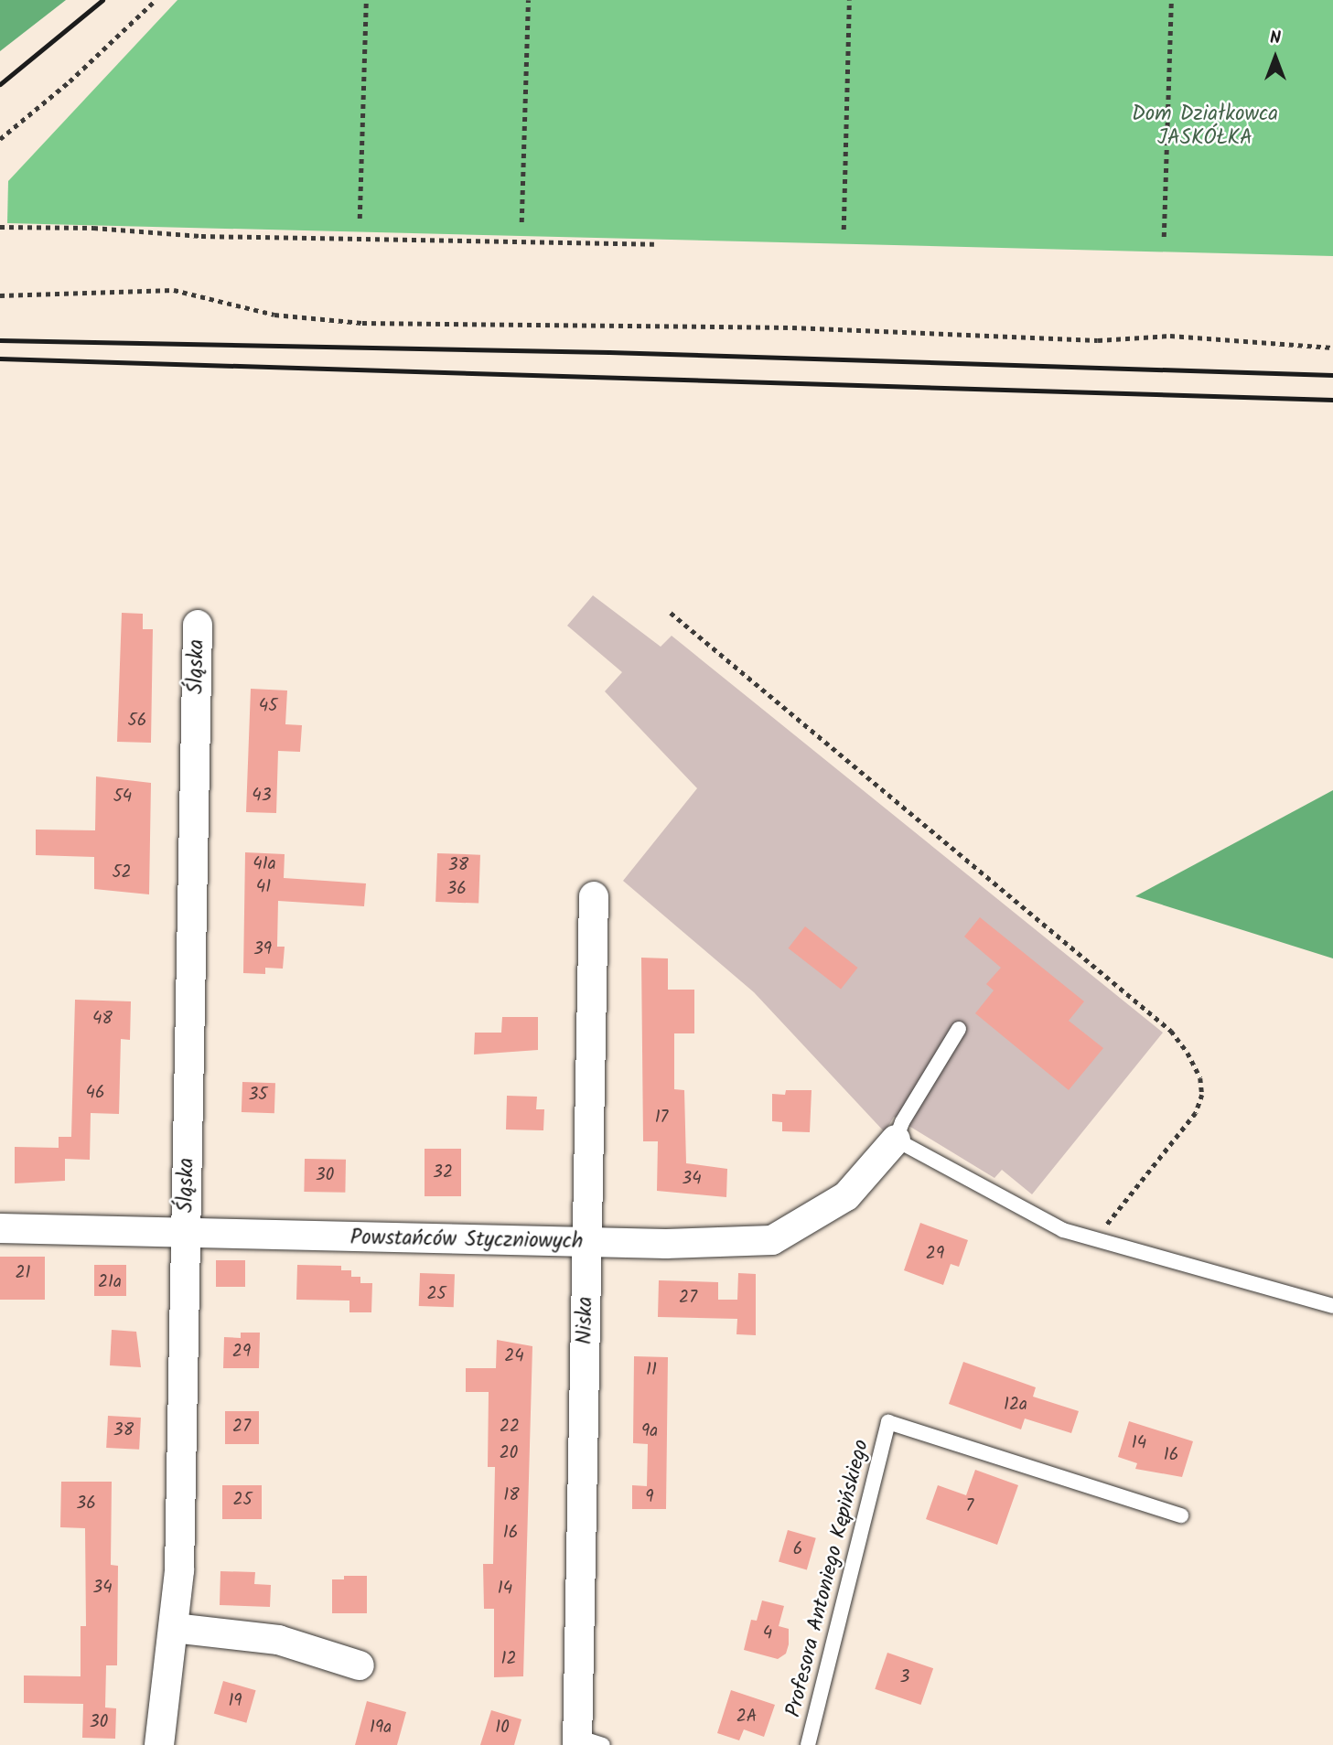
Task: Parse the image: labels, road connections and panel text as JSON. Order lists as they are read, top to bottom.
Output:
{
  "streets": {
    "street": ["Śląska", "Powstańców Styczniowych", "Niska"],
    "lane": ["Profesora Antoniego Kępińskiego"]
  },
  "crossings": [
    ["Śląska", "Powstańców Styczniowych"],
    ["Powstańców Styczniowych", "Niska"]
  ],
  "parks": ["Dom Działkowca JASKÓŁKA"],
  "house_numbers": [
    "45",
    "56",
    "43",
    "54",
    "41a",
    "38",
    "52",
    "41",
    "36",
    "39",
    "48",
    "46",
    "35",
    "17",
    "32",
    "30",
    "34",
    "29",
    "21",
    "21a",
    "25",
    "27",
    "29",
    "24",
    "11",
    "12a",
    "27",
    "22",
    "38",
    "9a",
    "14",
    "20",
    "16",
    "18",
    "9",
    "25",
    "36",
    "7",
    "16",
    "6",
    "34",
    "14",
    "4",
    "12",
    "3",
    "19",
    "2A",
    "30",
    "19a",
    "10"
  ],
  "north": "top"
}
